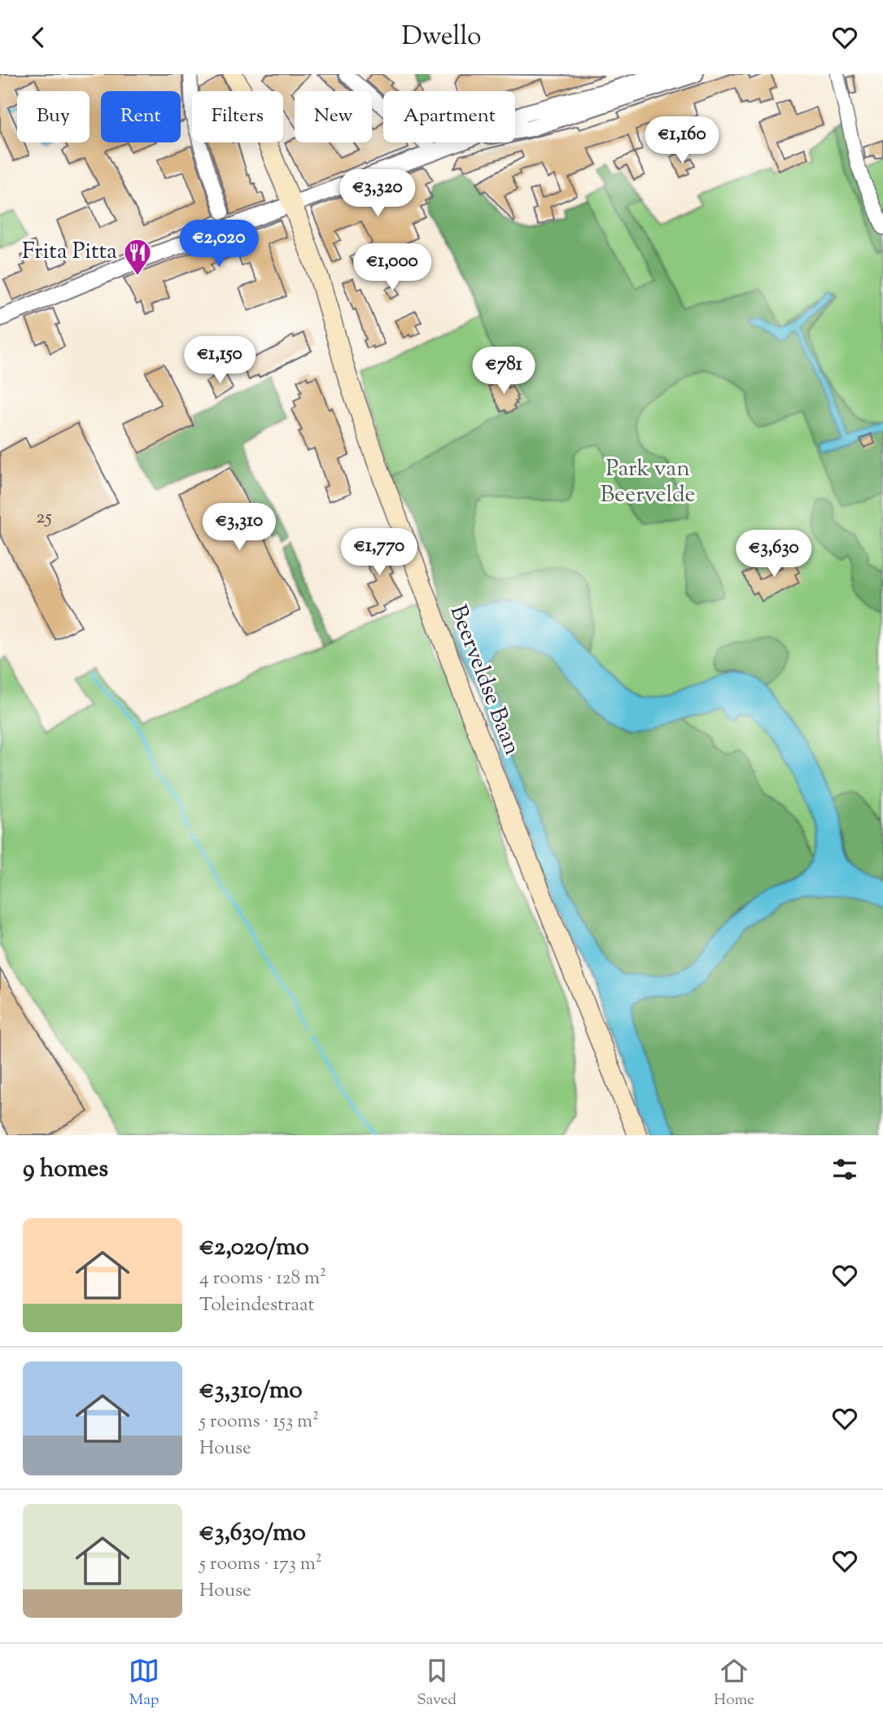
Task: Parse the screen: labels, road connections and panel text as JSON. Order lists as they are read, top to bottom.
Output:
{
  "streets": {
    "main road": ["Beerveldse Baan"]
  },
  "parks": ["Park van Beervelde"],
  "places": {
    "restaurant": ["Frita Pitta"]
  },
  "house_numbers": ["25"],
  "page": {
    "header": "Dwello",
    "chip": [
      "Buy",
      "Rent",
      "Filters",
      "New",
      "Apartment"
    ],
    "price": [
      "€1,160",
      "€3,320",
      "€2,020",
      "€1,000",
      "€1,150",
      "€781",
      "€3,310",
      "€1,770",
      "€3,630"
    ],
    "heading": "9 homes",
    "list": [
      {
        "name": "€2,020/mo",
        "note": "4 rooms · 128 m² · Toleindestraat"
      },
      {
        "name": "€3,310/mo",
        "note": "5 rooms · 153 m² · House"
      },
      {
        "name": "€3,630/mo",
        "note": "5 rooms · 173 m² · House"
      }
    ],
    "tabs": ["Map", "Saved", "Home"]
  }
}
